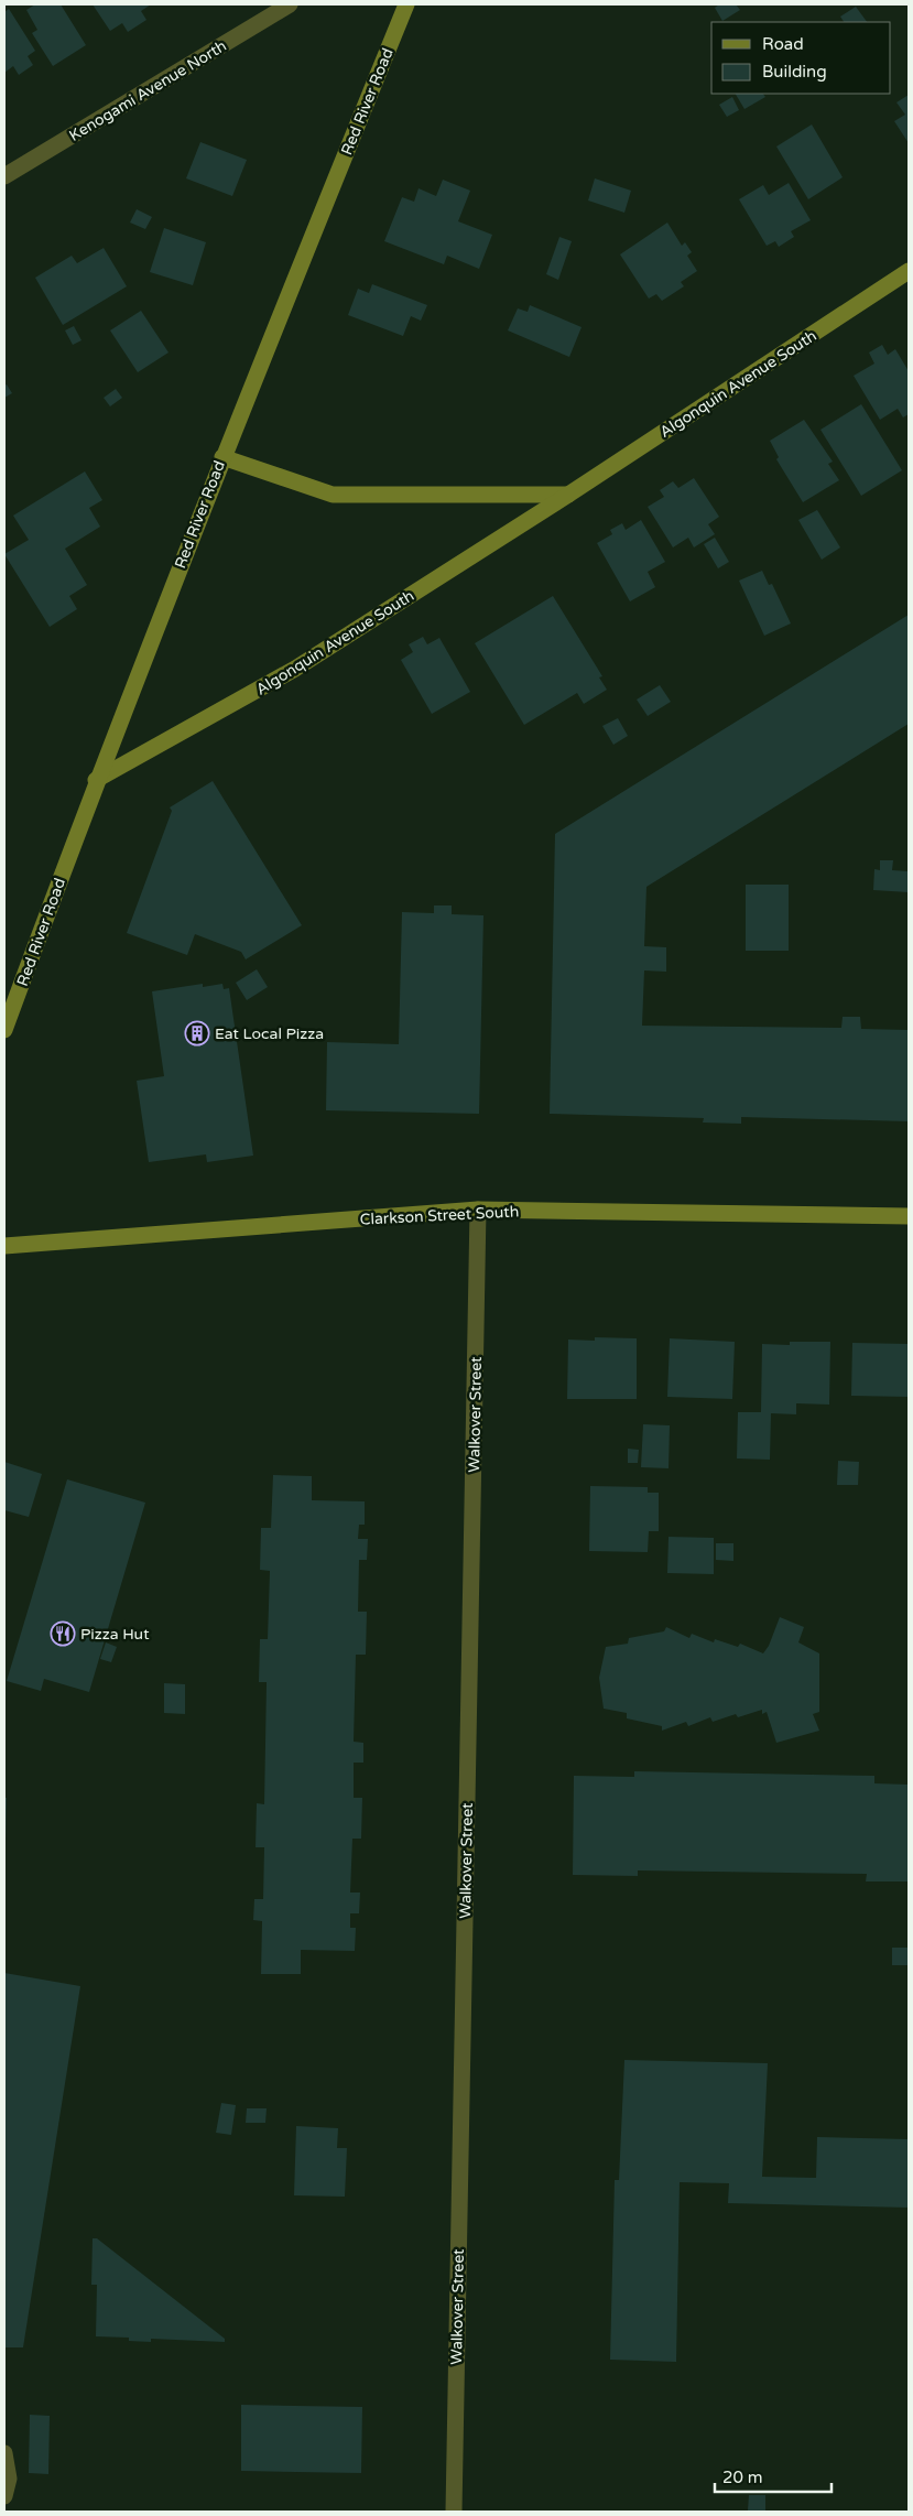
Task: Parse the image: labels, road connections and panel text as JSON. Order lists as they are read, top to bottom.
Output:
{
  "streets": {
    "main road": ["Red River Road", "Algonquin Avenue South", "Clarkson Street South"],
    "street": ["Kenogami Avenue North", "Walkover Street"]
  },
  "crossings": [
    ["Red River Road", "Algonquin Avenue South"],
    ["Clarkson Street South", "Walkover Street"]
  ],
  "places": {
    "building": ["Eat Local Pizza"],
    "restaurant": ["Pizza Hut"]
  },
  "legend": ["Road", "Building"],
  "scale_bar": "20 m"
}
